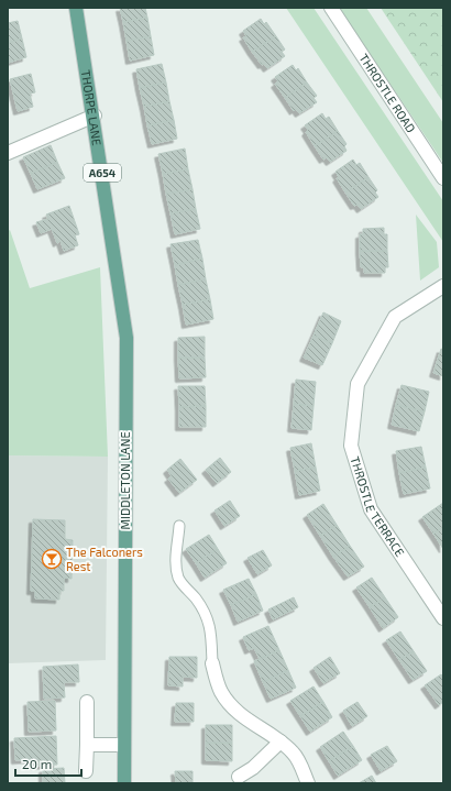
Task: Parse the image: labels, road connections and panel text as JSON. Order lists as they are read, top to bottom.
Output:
{
  "streets": {
    "main road": ["THORPE LANE", "A654", "MIDDLETON LANE"],
    "street": ["THROSTLE ROAD", "THROSTLE TERRACE"]
  },
  "crossings": [
    ["THORPE LANE", "MIDDLETON LANE"]
  ],
  "places": {
    "bar": ["The Falconers Rest"]
  },
  "scale_bar": "20 m"
}
